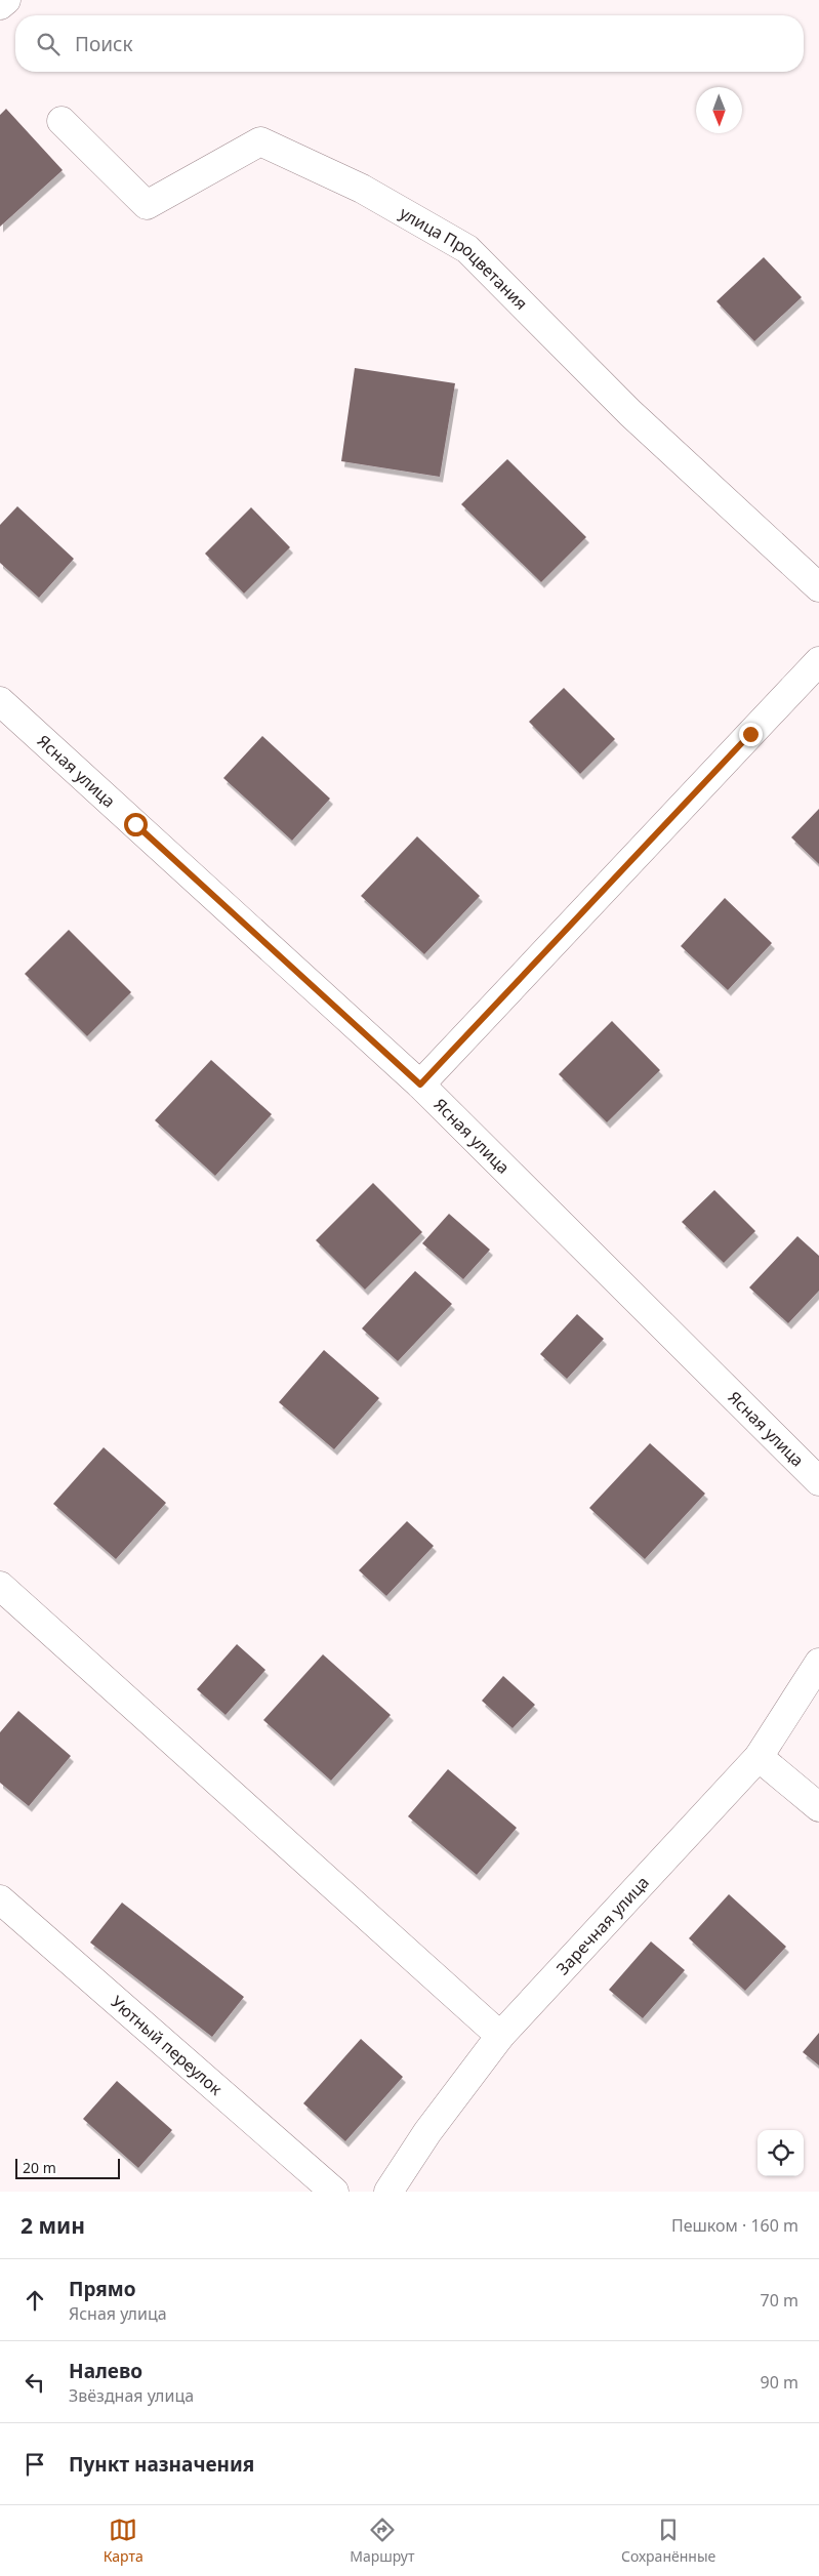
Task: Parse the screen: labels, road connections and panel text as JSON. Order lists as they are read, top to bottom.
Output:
{
  "streets": {
    "street": [
      "улица Процветания",
      "Ясная улица",
      "Заречная улица",
      "Уютный переулок"
    ]
  },
  "scale_bar": "20 m",
  "north": "bottom",
  "page": {
    "search": "Поиск",
    "scale": "20 m",
    "heading": ["2 мин", "Пешком · 160 m"],
    "list": [
      ["Прямо", "Ясная улица", "70 m"],
      ["Налево", "Звёздная улица", "90 m"],
      "Пункт назначения"
    ],
    "nav": ["Карта", "Маршрут", "Сохранённые"]
  }
}
